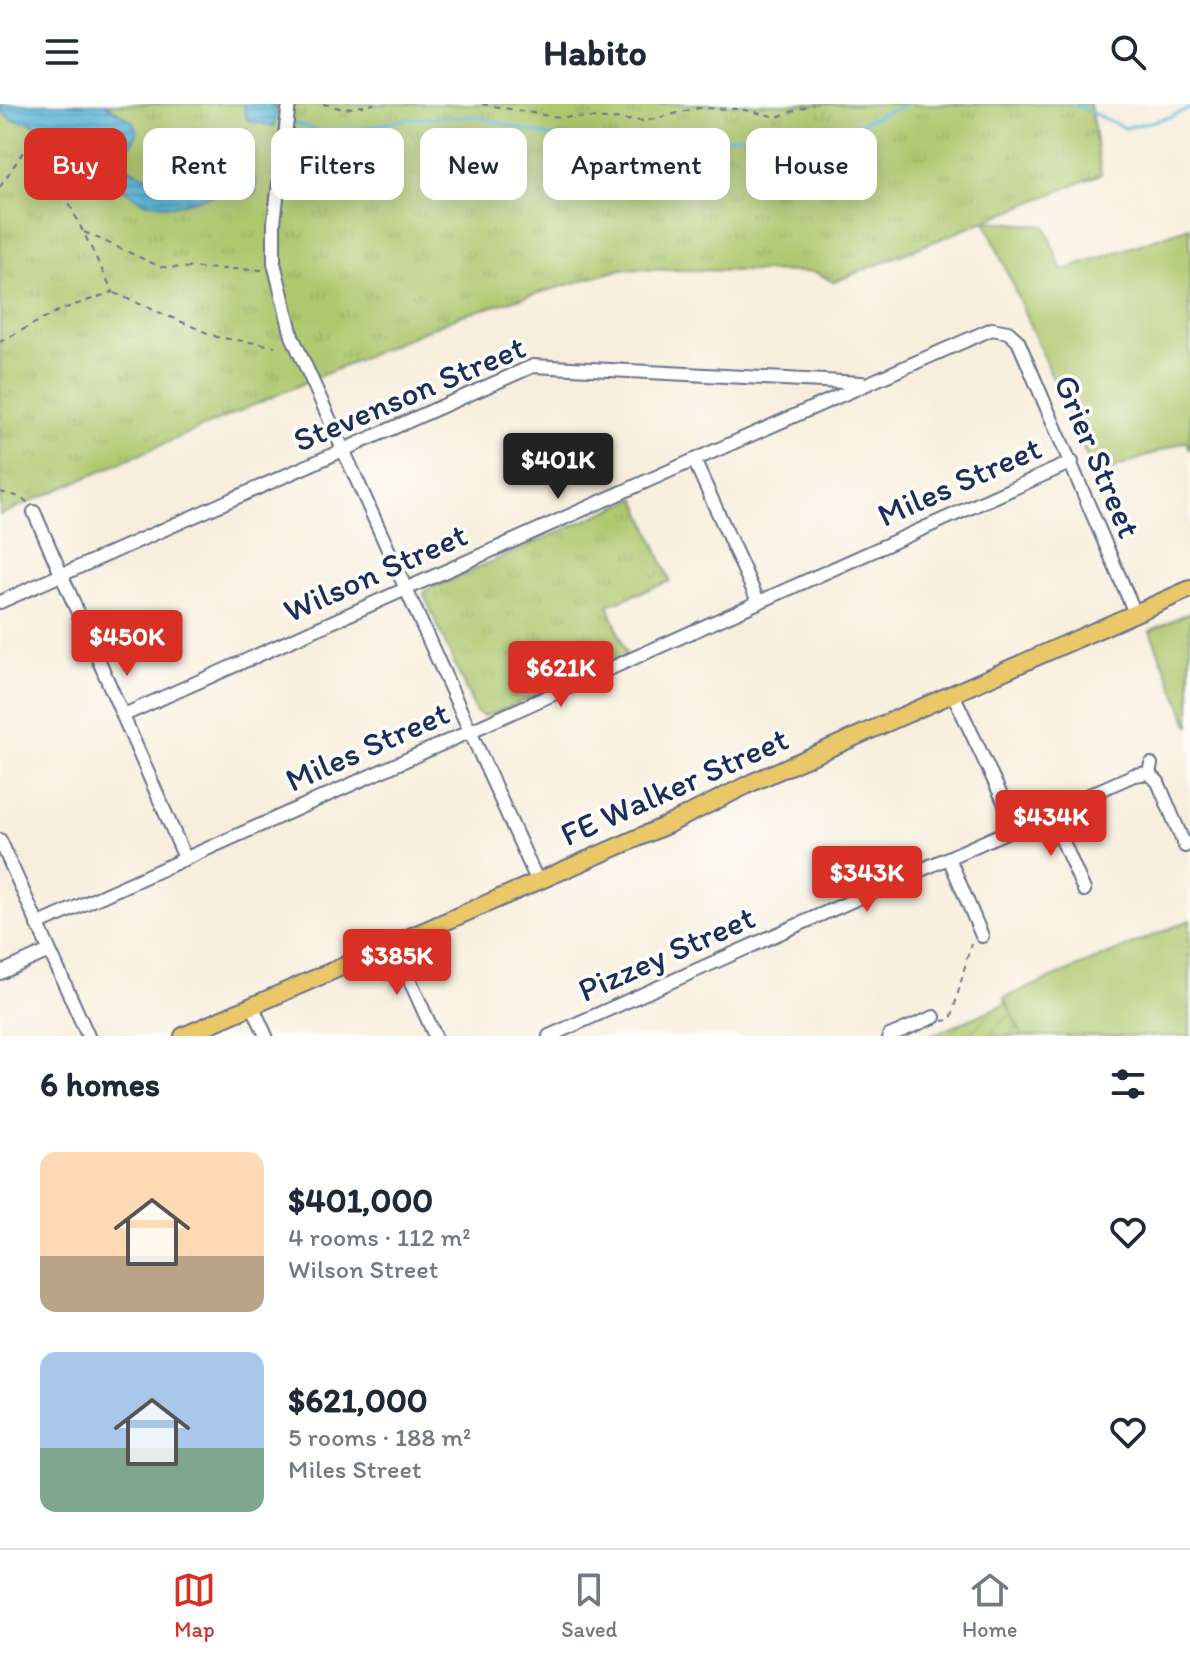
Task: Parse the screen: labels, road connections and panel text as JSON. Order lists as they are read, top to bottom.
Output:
{
  "streets": {
    "main road": ["FE Walker Street"],
    "street": [
      "Stevenson Street",
      "Grier Street",
      "Miles Street",
      "Wilson Street",
      "Pizzey Street"
    ]
  },
  "crossings": [
    ["Stevenson Street", "Wilson Street"],
    ["Grier Street", "Miles Street"],
    ["Grier Street", "Wilson Street"],
    ["Grier Street", "FE Walker Street"]
  ],
  "page": {
    "header": "Habito",
    "chip": [
      "Buy",
      "Rent",
      "Filters",
      "New",
      "Apartment",
      "House"
    ],
    "price": [
      "$401K",
      "$450K",
      "$621K",
      "$434K",
      "$343K",
      "$385K"
    ],
    "heading": "6 homes",
    "list": [
      {
        "name": "$401,000",
        "note": "4 rooms · 112 m² · Wilson Street"
      },
      {
        "name": "$621,000",
        "note": "5 rooms · 188 m² · Miles Street"
      }
    ],
    "tabs": ["Map", "Saved", "Home"]
  }
}
